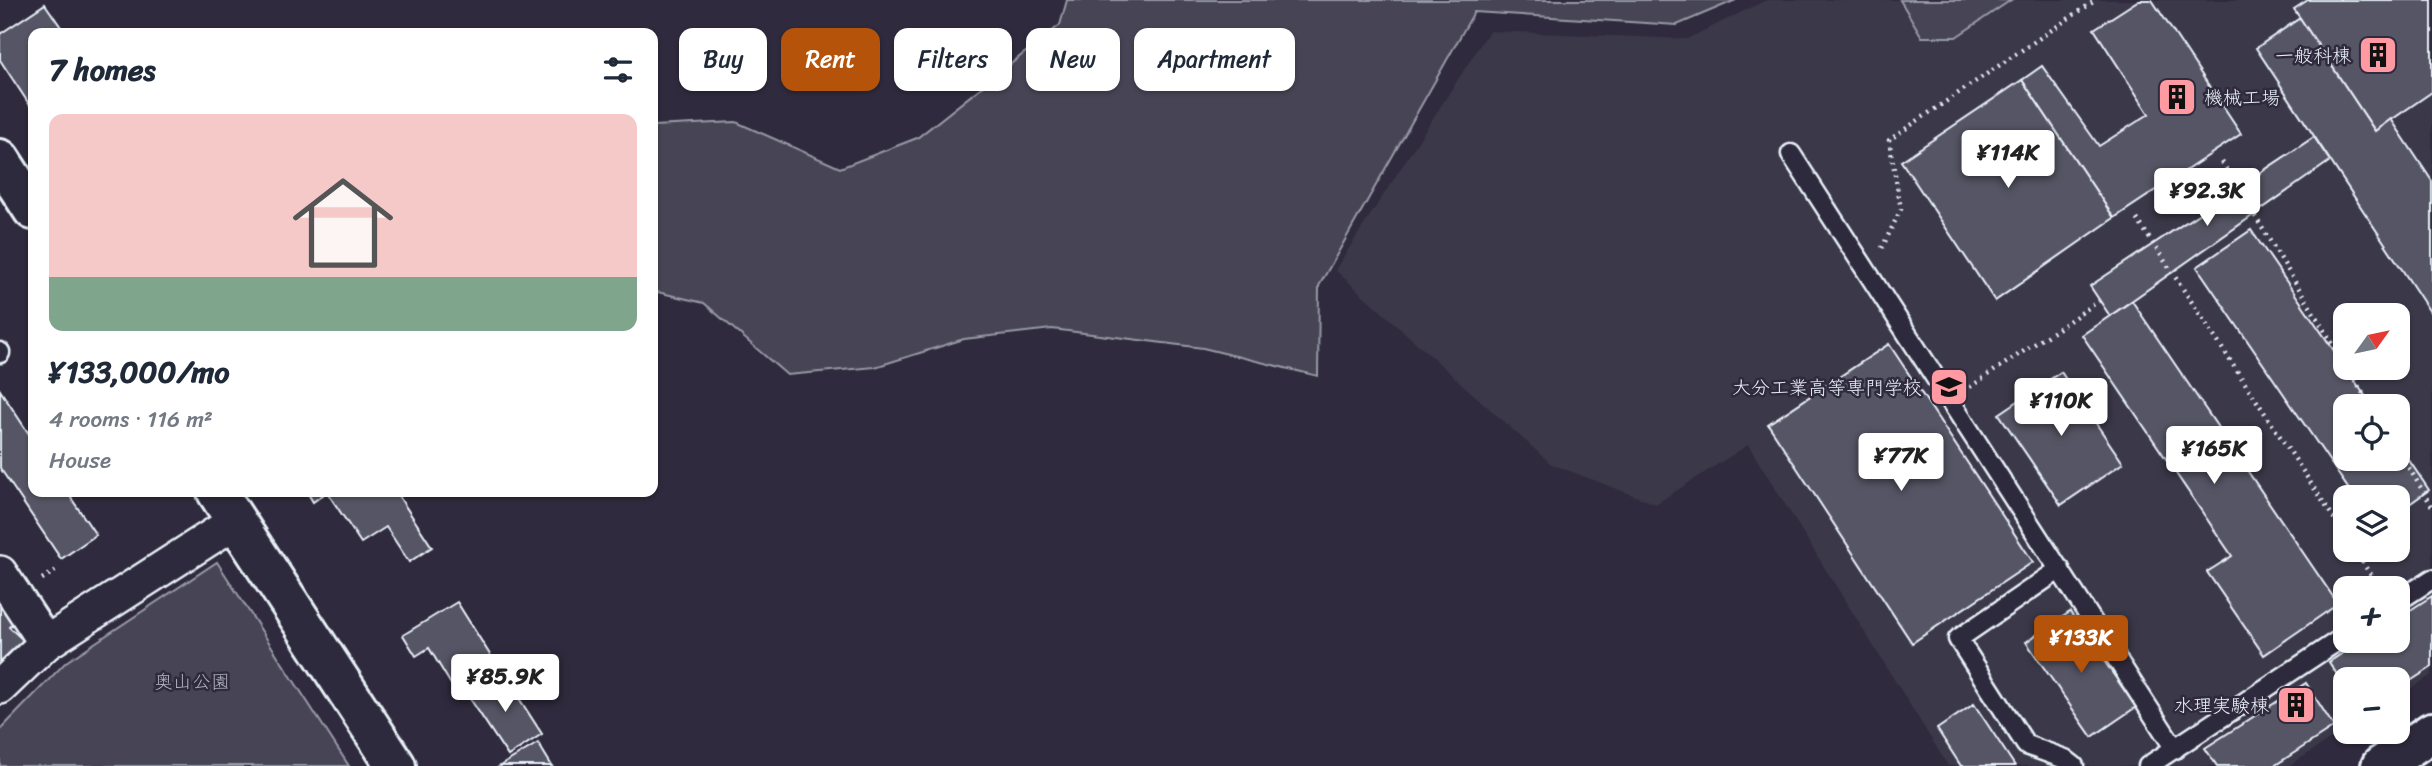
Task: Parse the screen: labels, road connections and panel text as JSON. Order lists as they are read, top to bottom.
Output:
{
  "parks": ["奥山公園"],
  "places": {
    "building": ["一般科棟", "機械工場", "水理実験棟"],
    "school or university": ["大分工業高等専門学校"]
  },
  "north": "top right",
  "page": {
    "chip": [
      "Buy",
      "Rent",
      "Filters",
      "New",
      "Apartment"
    ],
    "heading": "7 homes",
    "list": [
      {
        "name": "¥133,000/mo",
        "note": "4 rooms · 116 m² · House"
      }
    ],
    "price": [
      "¥114K",
      "¥92.3K",
      "¥110K",
      "¥165K",
      "¥77K",
      "¥133K",
      "¥85.9K"
    ],
    "map_buttons": ["+", "−"]
  }
}
